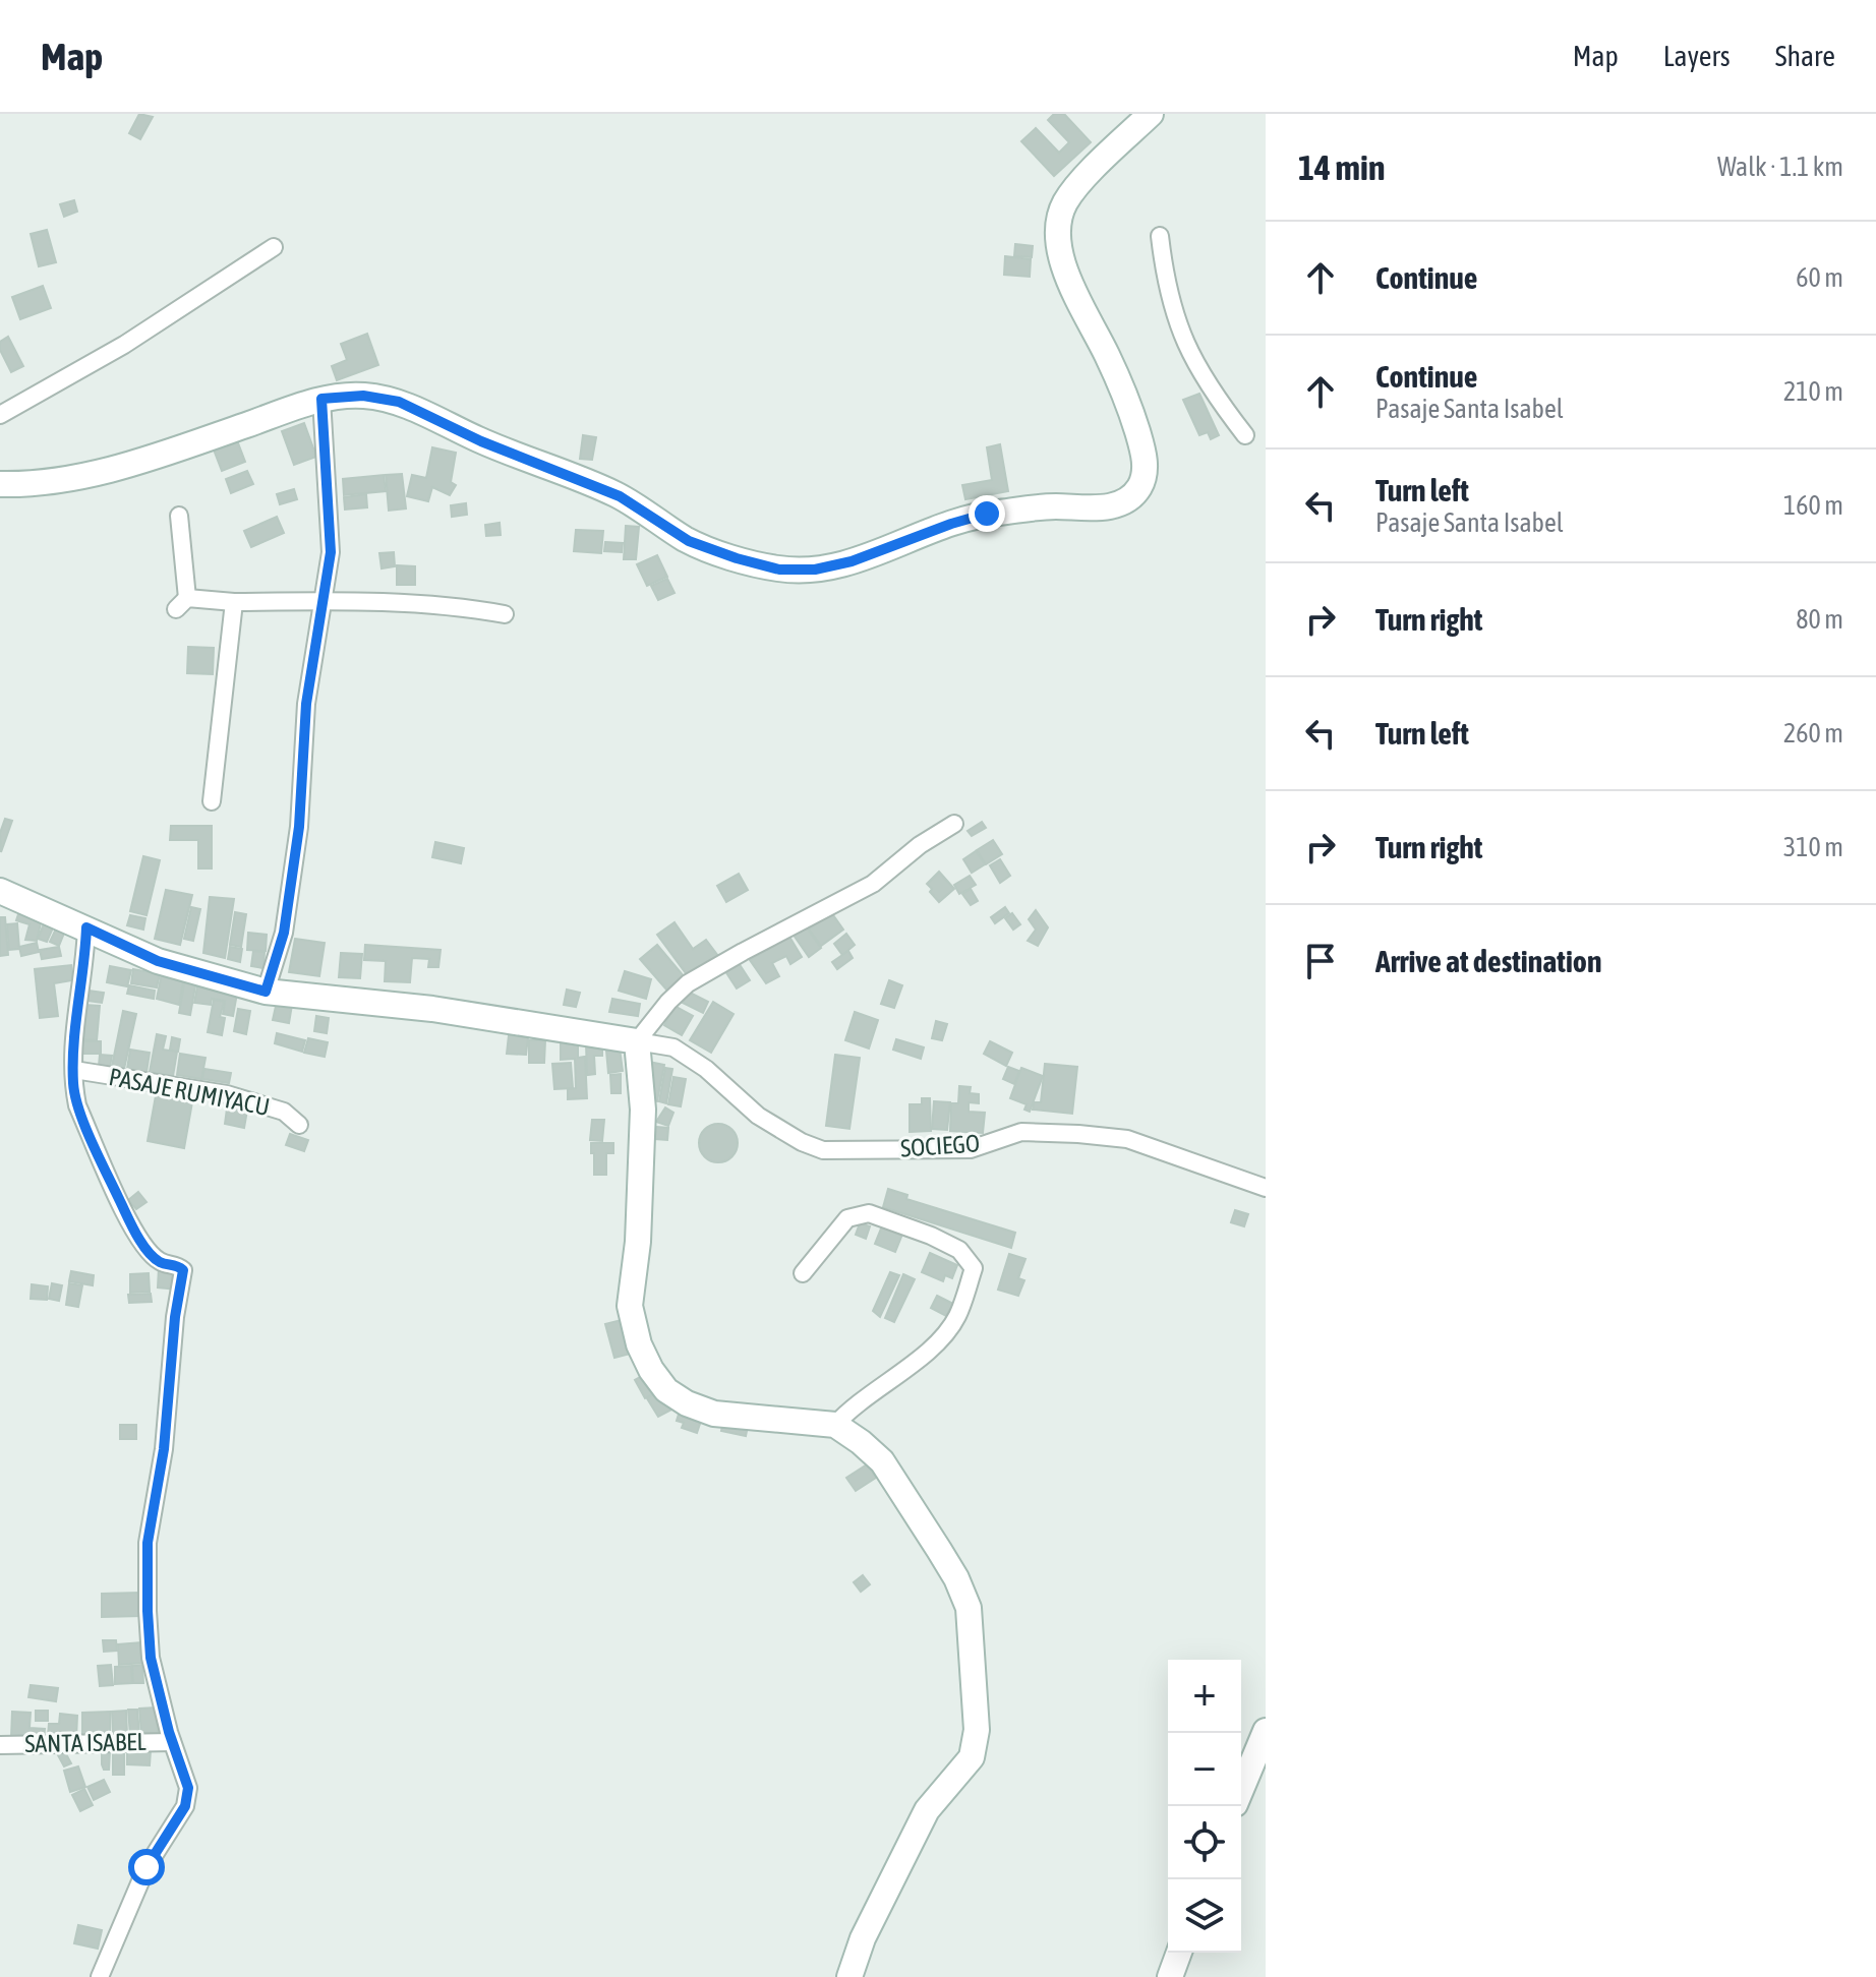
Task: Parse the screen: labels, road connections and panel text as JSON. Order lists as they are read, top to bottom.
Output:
{
  "streets": {
    "street": ["PASAJE RUMIYACU", "SOCIEGO", "SANTA ISABEL"]
  },
  "page": {
    "header": "Map",
    "nav": ["Map", "Layers", "Share"],
    "heading": ["14 min", "Walk · 1.1 km"],
    "list": [
      ["Continue", "60 m"],
      ["Continue", "Pasaje Santa Isabel", "210 m"],
      ["Turn left", "Pasaje Santa Isabel", "160 m"],
      ["Turn right", "80 m"],
      ["Turn left", "260 m"],
      ["Turn right", "310 m"],
      "Arrive at destination"
    ],
    "map_buttons": ["+", "−"]
  }
}
